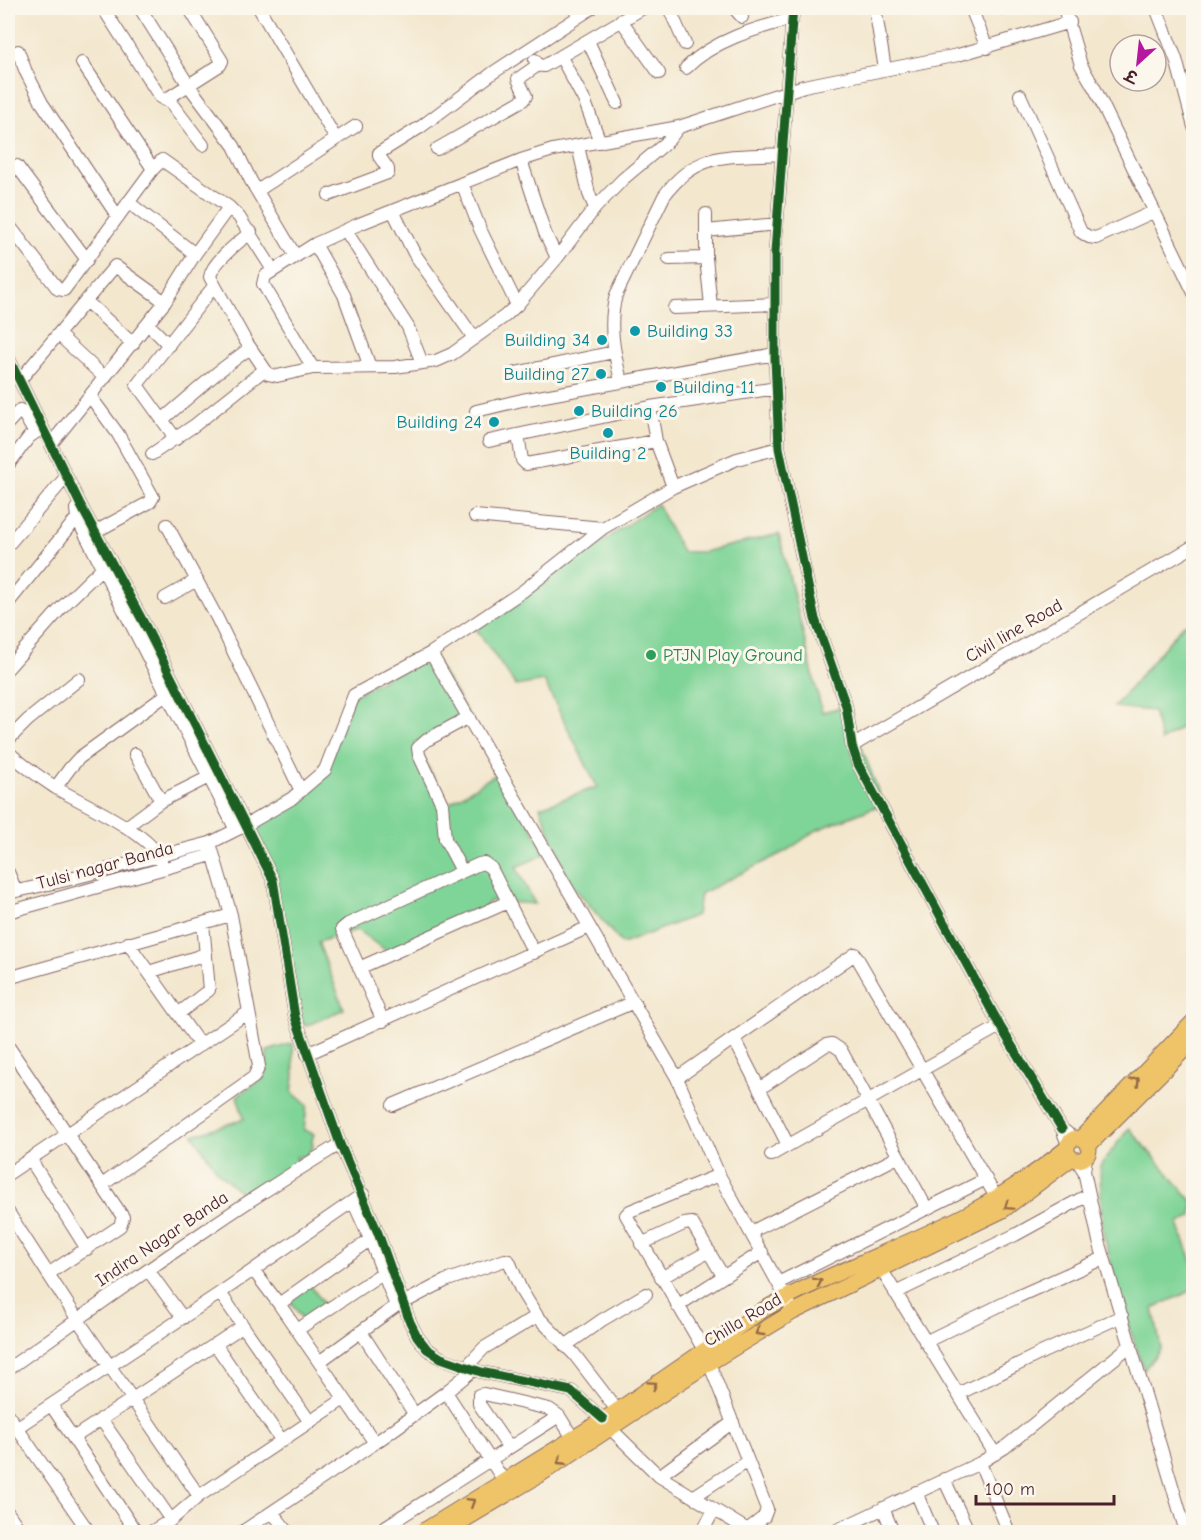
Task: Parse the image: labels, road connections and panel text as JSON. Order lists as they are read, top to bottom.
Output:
{
  "streets": {
    "main road": ["Chilla Road"],
    "street": ["Civil line Road", "Tulsi nagar Banda", "Indira Nagar Banda"]
  },
  "places": [
    "Building 33",
    "Building 34",
    "Building 27",
    "Building 11",
    "Building 26",
    "Building 24",
    "Building 2",
    "PTJN Play Ground"
  ],
  "scale_bar": "100 m",
  "north": "bottom left"
}
